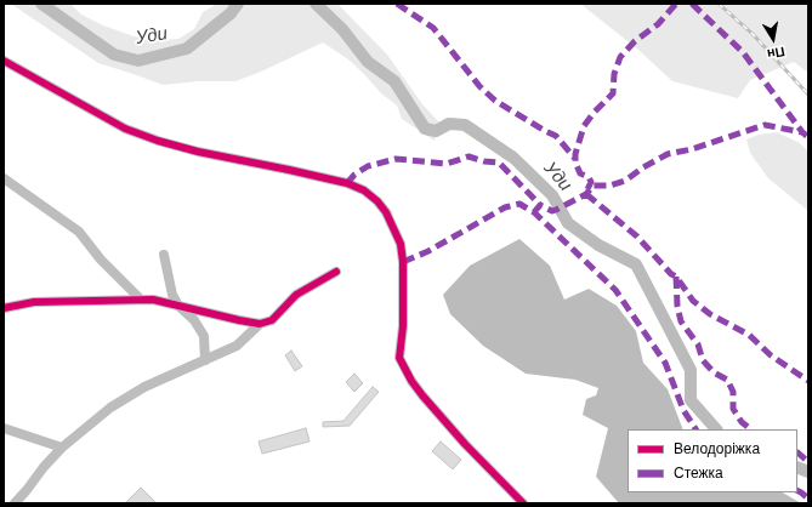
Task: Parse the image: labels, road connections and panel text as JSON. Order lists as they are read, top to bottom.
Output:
{
  "water": ["Уди"],
  "legend": ["Велодоріжка", "Стежка"],
  "north": "bottom"
}
